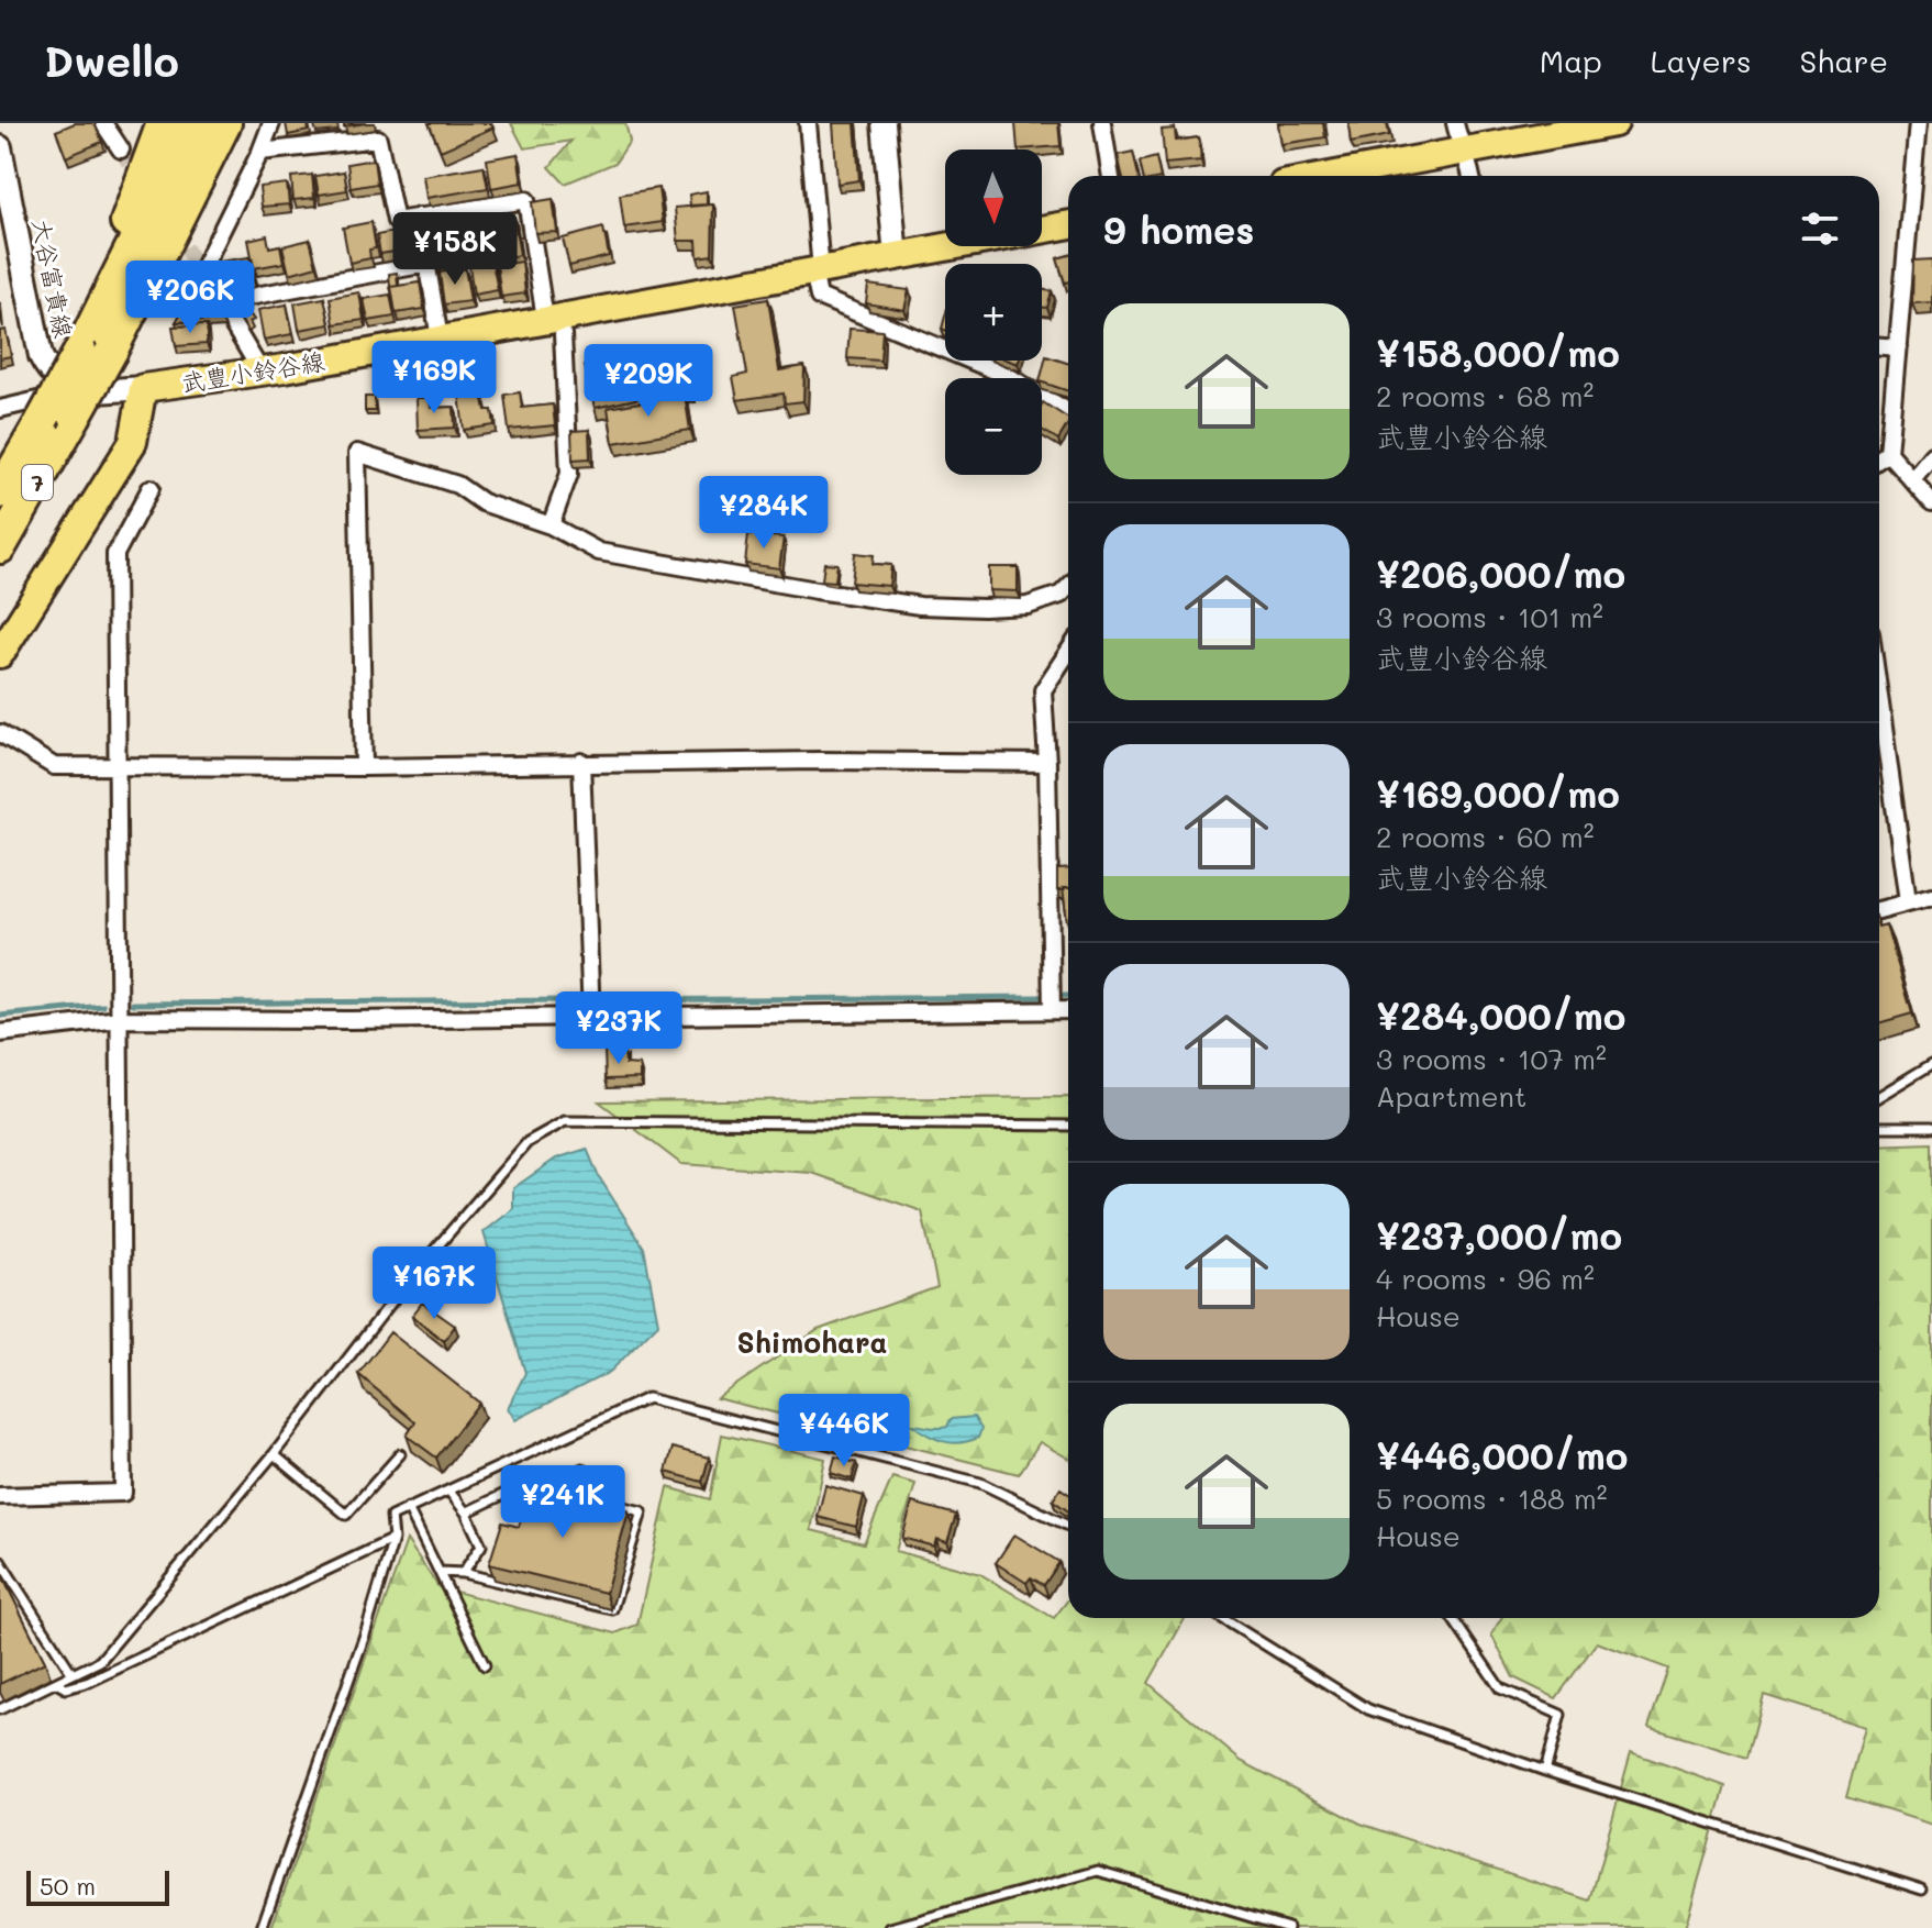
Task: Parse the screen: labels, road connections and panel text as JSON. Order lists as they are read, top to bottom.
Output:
{
  "streets": {
    "highway": ["7"],
    "main road": ["大谷富貴線", "武豊小鈴谷線"]
  },
  "crossings": [
    ["大谷富貴線", "7"]
  ],
  "districts": ["Shimohara"],
  "scale_bar": "50 m",
  "north": "bottom",
  "page": {
    "header": "Dwello",
    "nav": ["Map", "Layers", "Share"],
    "map_buttons": ["+", "−"],
    "heading": "9 homes",
    "price": [
      "¥158K",
      "¥206K",
      "¥169K",
      "¥209K",
      "¥284K",
      "¥237K",
      "¥167K",
      "¥446K",
      "¥241K"
    ],
    "list": [
      {
        "name": "¥158,000/mo",
        "note": "2 rooms · 68 m² · 武豊小鈴谷線"
      },
      {
        "name": "¥206,000/mo",
        "note": "3 rooms · 101 m² · 武豊小鈴谷線"
      },
      {
        "name": "¥169,000/mo",
        "note": "2 rooms · 60 m² · 武豊小鈴谷線"
      },
      {
        "name": "¥284,000/mo",
        "note": "3 rooms · 107 m² · Apartment"
      },
      {
        "name": "¥237,000/mo",
        "note": "4 rooms · 96 m² · House"
      },
      {
        "name": "¥446,000/mo",
        "note": "5 rooms · 188 m² · House"
      }
    ],
    "scale": "50 m"
  }
}
